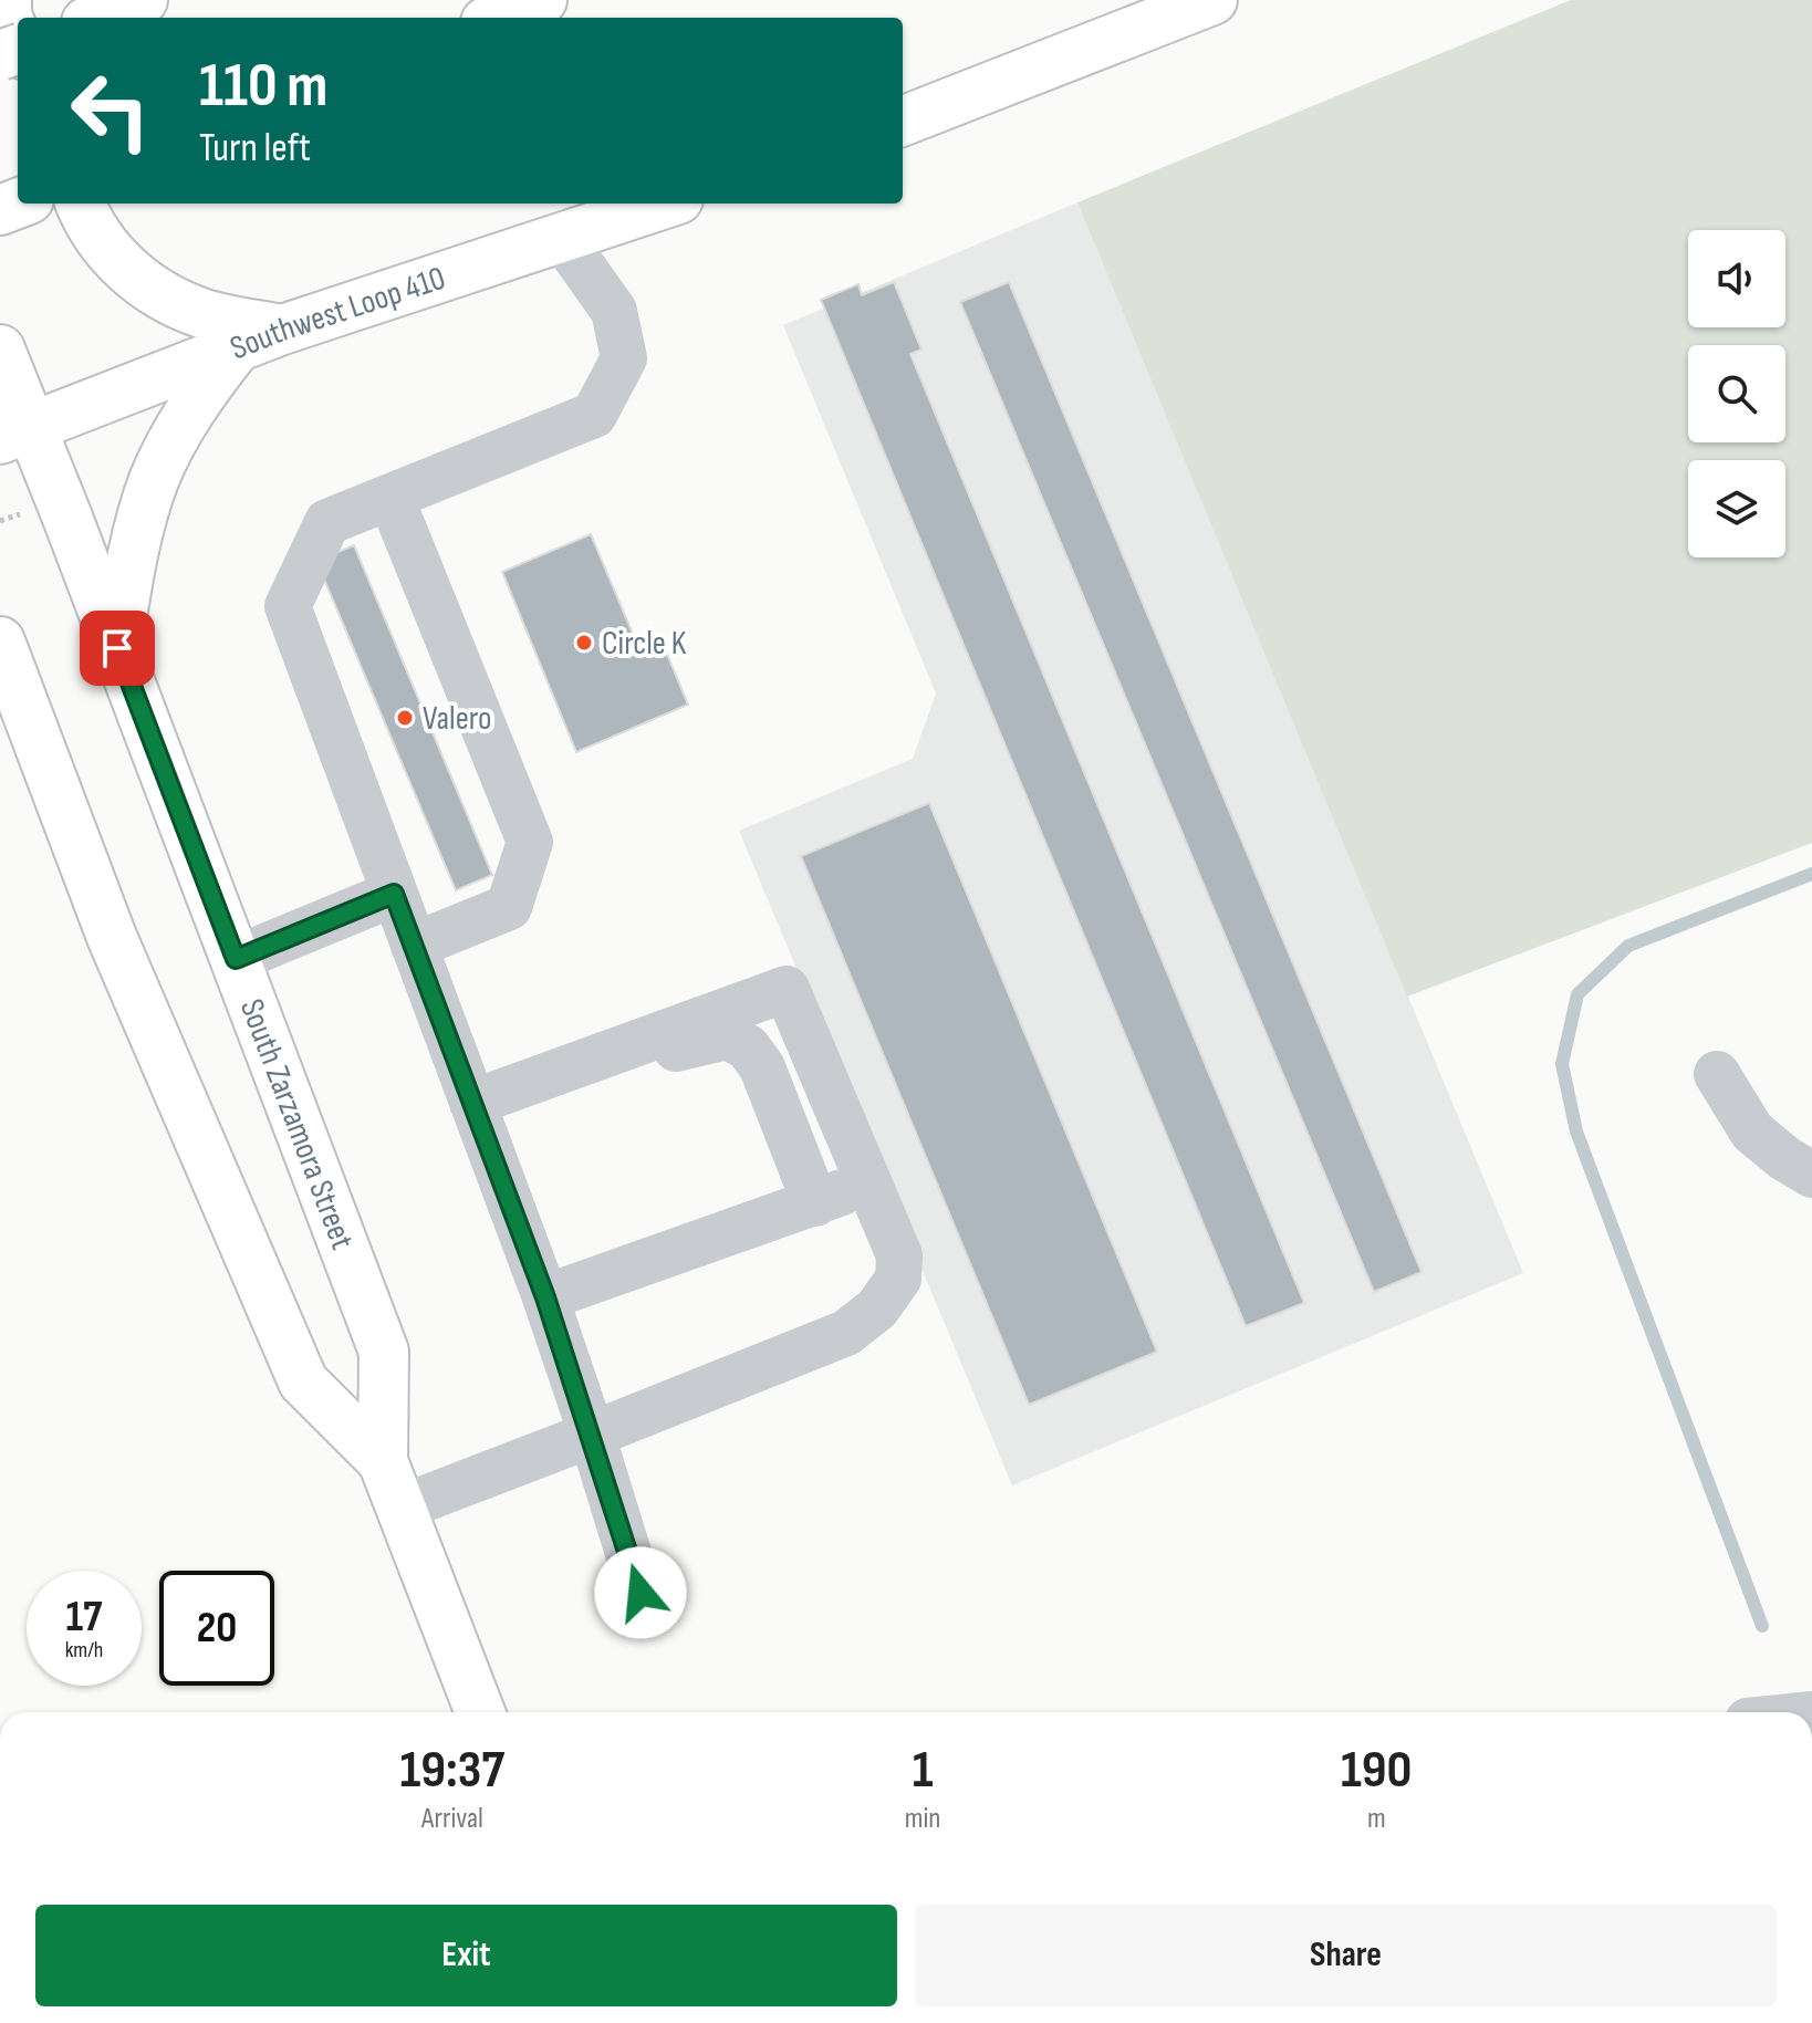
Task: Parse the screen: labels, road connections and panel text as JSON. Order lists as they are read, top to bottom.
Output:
{
  "streets": {
    "main road": ["Southwest Loop 410", "South Zarzamora Street"]
  },
  "crossings": [
    ["Southwest Loop 410", "South Zarzamora Street"]
  ],
  "places": ["Circle K", "Valero"],
  "page": {
    "turn": ["110 m", "Turn left"],
    "speed": "17 km/h",
    "limit": "20",
    "eta": [
      "19:37",
      "Arrival",
      "1",
      "min",
      "190",
      "m"
    ],
    "buttons": ["Exit", "Share"]
  }
}
